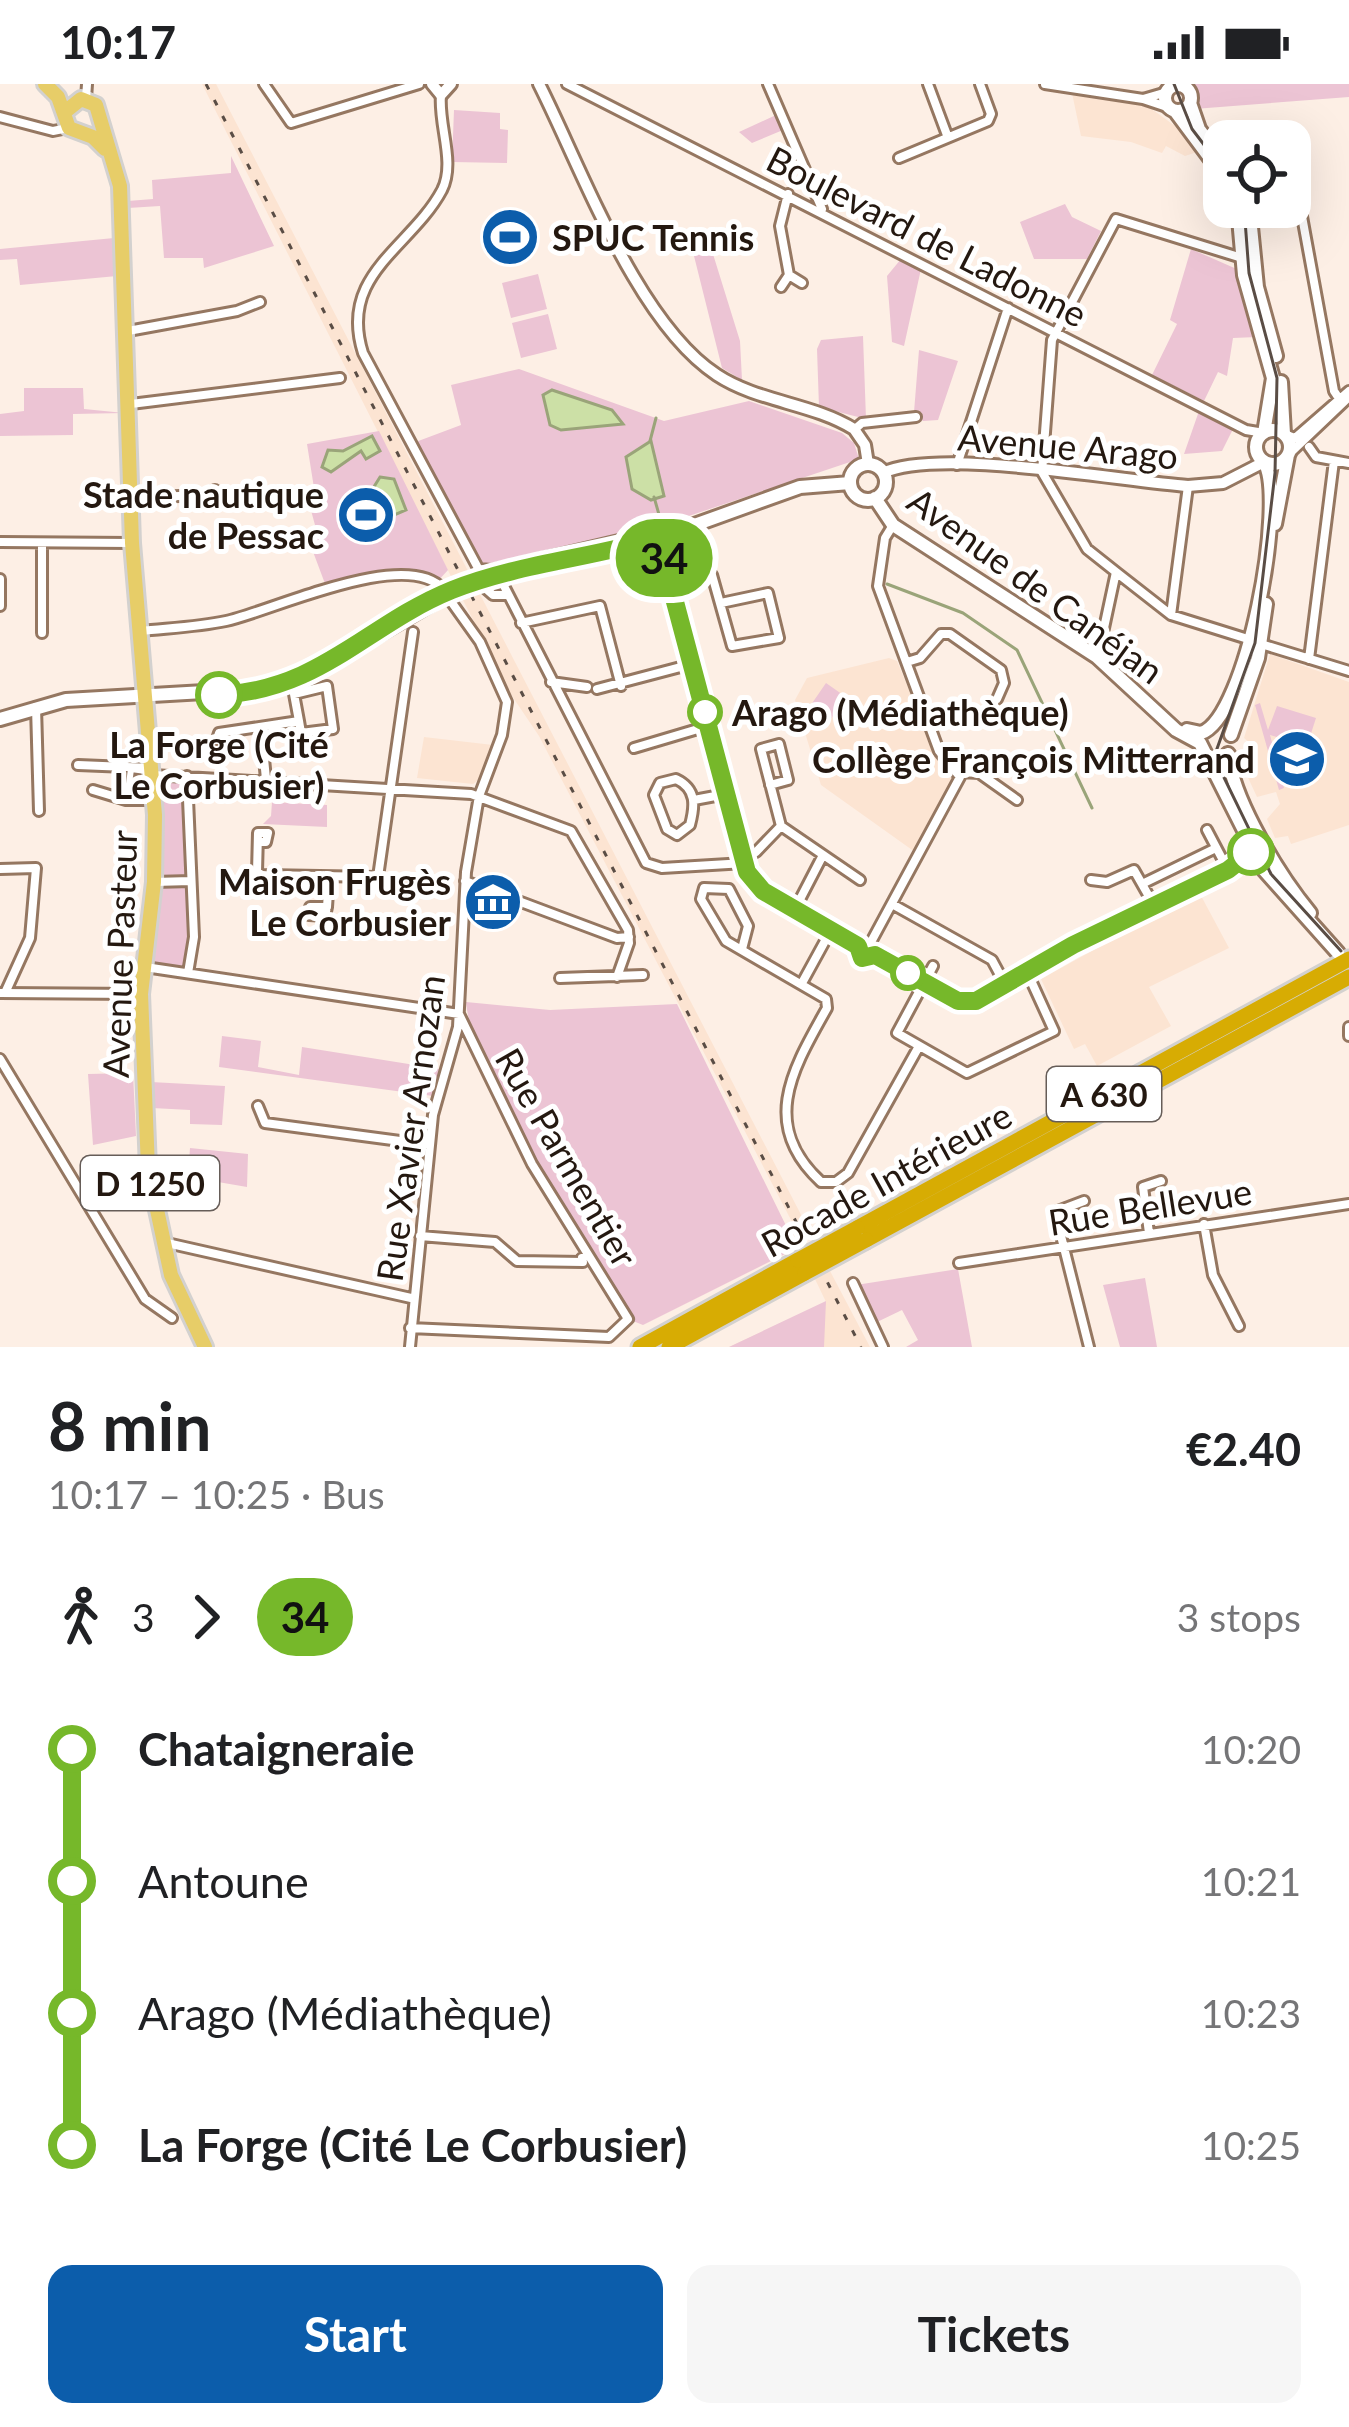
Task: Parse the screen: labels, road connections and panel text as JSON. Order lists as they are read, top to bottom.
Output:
{
  "streets": {
    "highway": ["A 630", "Rocade Intérieure"],
    "main road": ["Avenue de Canéjan", "Avenue Pasteur", "D 1250"],
    "street": [
      "Boulevard de Ladonne",
      "Avenue Arago",
      "Rue Xavier Arnozan",
      "Rue Parmentier",
      "Rue Bellevue"
    ]
  },
  "crossings": [
    ["Avenue Arago", "Avenue de Canéjan"],
    ["Avenue de Canéjan", "Rocade Intérieure"],
    ["Avenue Pasteur", "Rue Xavier Arnozan"],
    ["A 630", "Rocade Intérieure"],
    ["Rue Xavier Arnozan", "Rue Parmentier"]
  ],
  "places": {
    "sports": ["SPUC Tennis", "Stade nautique de Pessac"],
    "other": ["La Forge (Cité Le Corbusier)", "Arago (Médiathèque)"],
    "school or university": ["Collège François Mitterrand"],
    "museum": ["Maison Frugès Le Corbusier"]
  },
  "lines": ["bus line 34"],
  "page": {
    "status": "10:17",
    "on_map": "34",
    "heading": ["8 min", "10:17 – 10:25 · Bus", "€2.40"],
    "legs": ["3", "34", "3 stops"],
    "list": [
      {
        "name": "Chataigneraie",
        "value": "10:20"
      },
      {
        "name": "Antoune",
        "value": "10:21"
      },
      {
        "name": "Arago (Médiathèque)",
        "value": "10:23"
      },
      {
        "name": "La Forge (Cité Le Corbusier)",
        "value": "10:25"
      }
    ],
    "buttons": ["Start", "Tickets"]
  }
}
